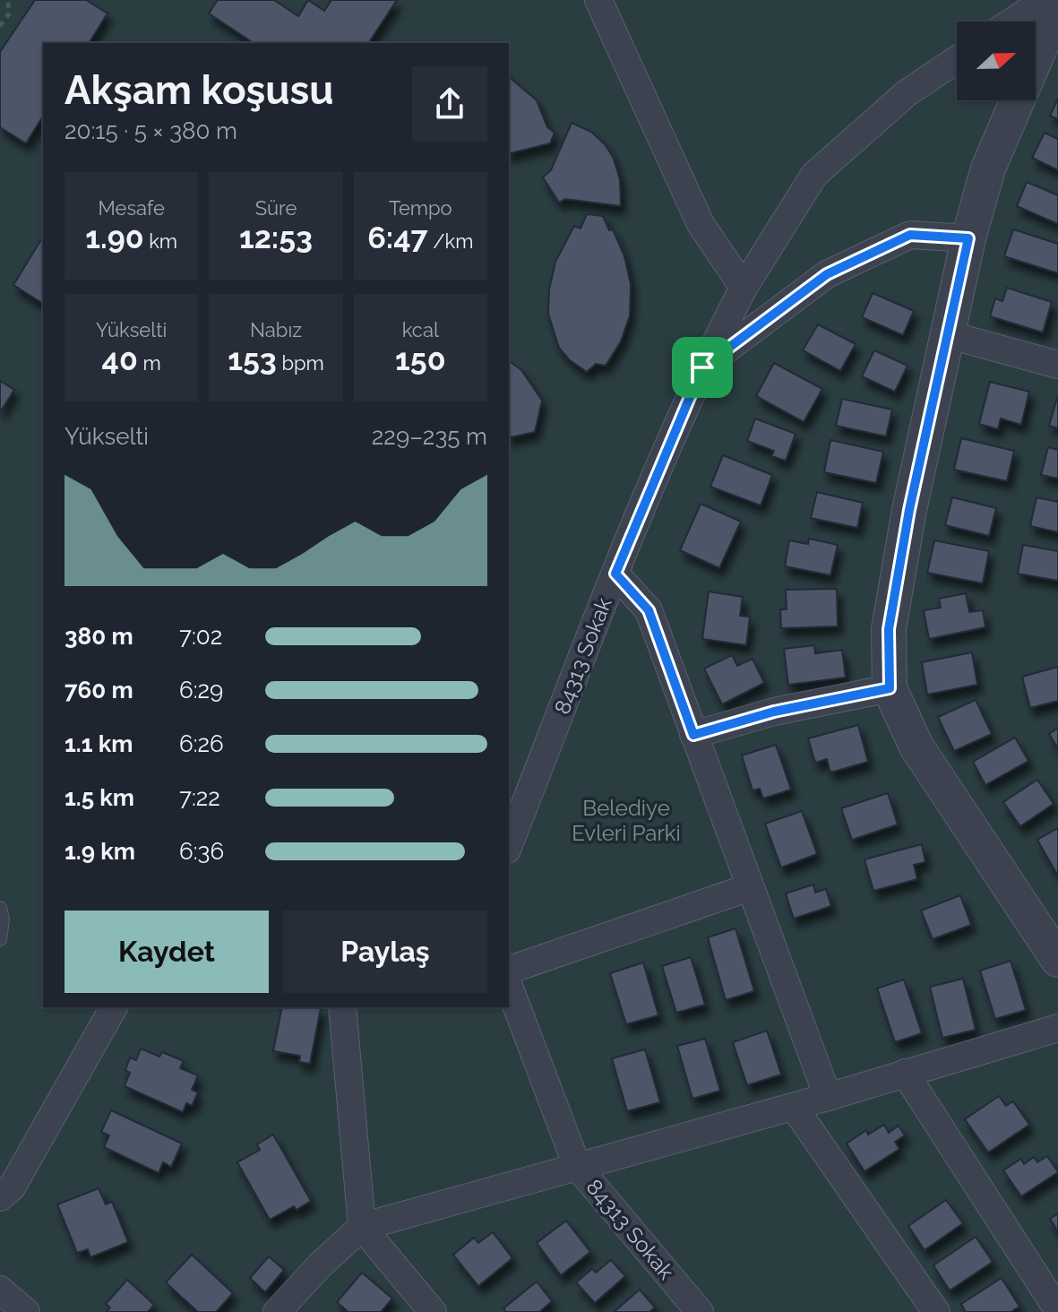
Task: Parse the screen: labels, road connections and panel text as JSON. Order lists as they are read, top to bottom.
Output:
{
  "streets": {
    "street": ["84313 Sokak"]
  },
  "parks": ["Belediye Evleri Parki"],
  "north": "right",
  "page": {
    "heading": ["Akşam koşusu", "20:15 · 5 × 380 m"],
    "stats": [
      ["Mesafe", "1.90 km"],
      ["Süre", "12:53"],
      ["Tempo", "6:47 /km"],
      ["Yükselti", "40 m"],
      ["Nabız", "153 bpm"],
      ["kcal", "150"]
    ],
    "chart": ["Yükselti", "229–235 m"],
    "list": [
      {
        "name": "380 m",
        "note": "7:02"
      },
      {
        "name": "760 m",
        "note": "6:29"
      },
      {
        "name": "1.1 km",
        "note": "6:26"
      },
      {
        "name": "1.5 km",
        "note": "7:22"
      },
      {
        "name": "1.9 km",
        "note": "6:36"
      }
    ],
    "buttons": ["Kaydet", "Paylaş"]
  }
}
